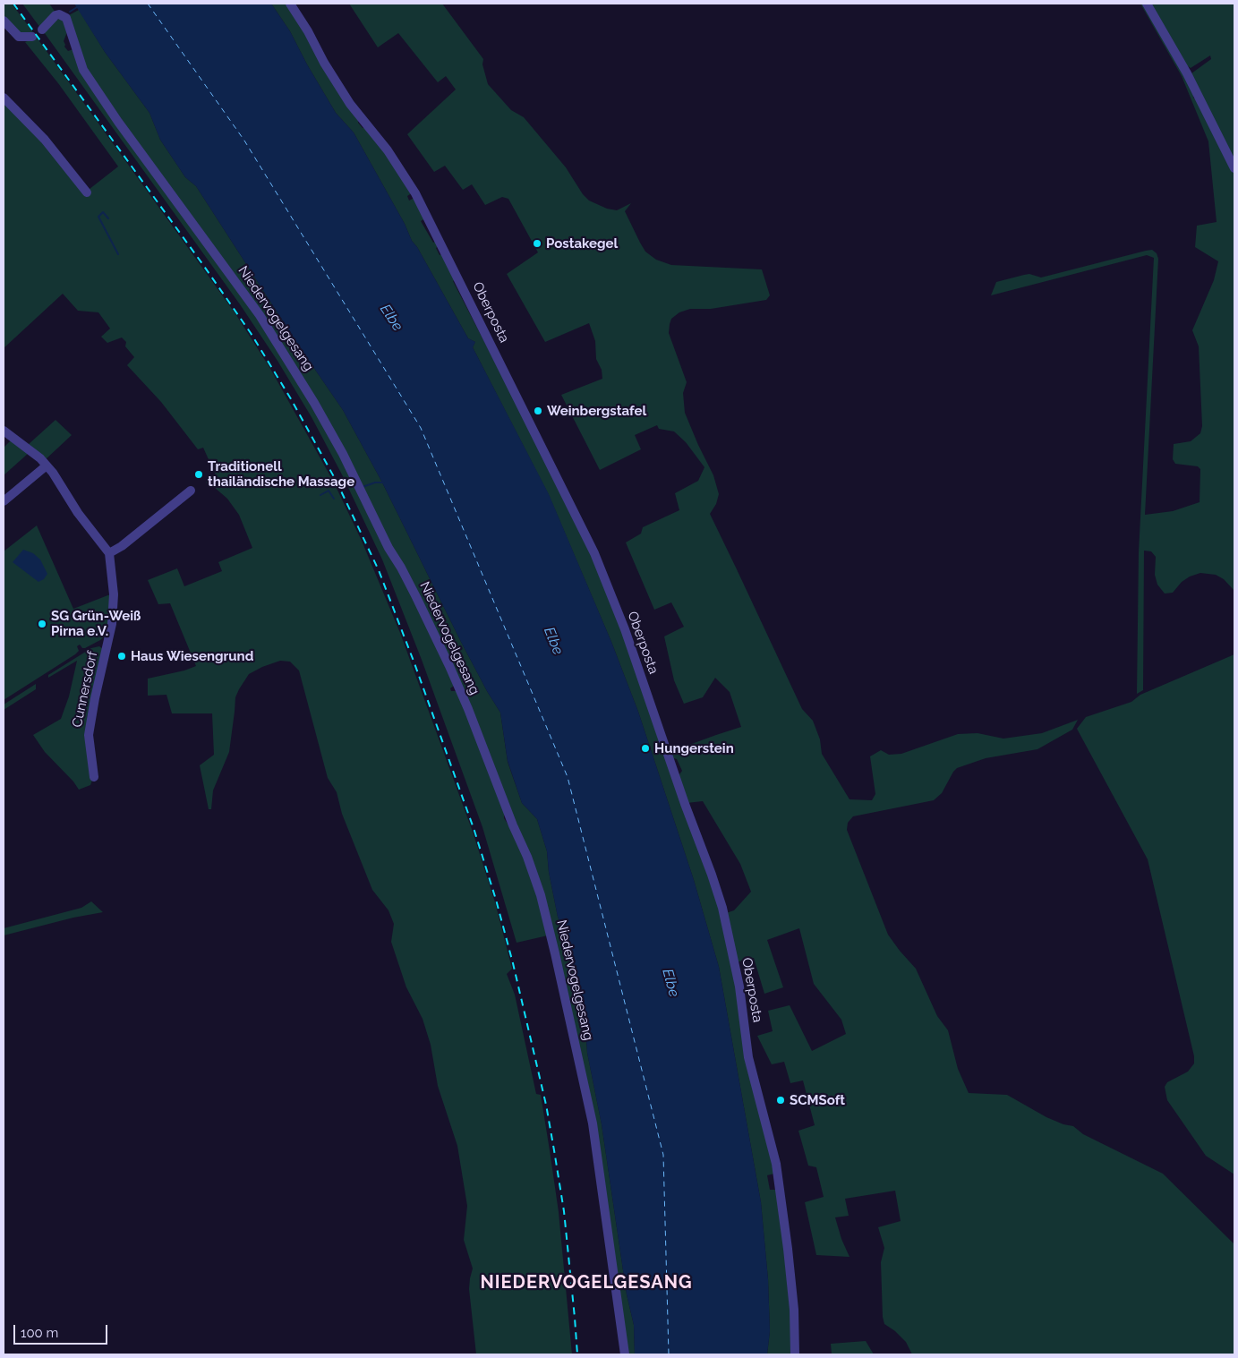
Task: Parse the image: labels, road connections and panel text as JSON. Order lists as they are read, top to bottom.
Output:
{
  "streets": {
    "street": ["Oberposta", "Niedervogelgesang", "Cunnersdorf"]
  },
  "districts": ["NIEDERVOGELGESANG"],
  "water": ["Elbe"],
  "places": [
    "Postakegel",
    "Weinbergstafel",
    "Traditionell thailändische Massage",
    "SG Grün-Weiß Pirna e.V.",
    "Haus Wiesengrund",
    "Hungerstein",
    "SCMSoft"
  ],
  "scale_bar": "100 m"
}
